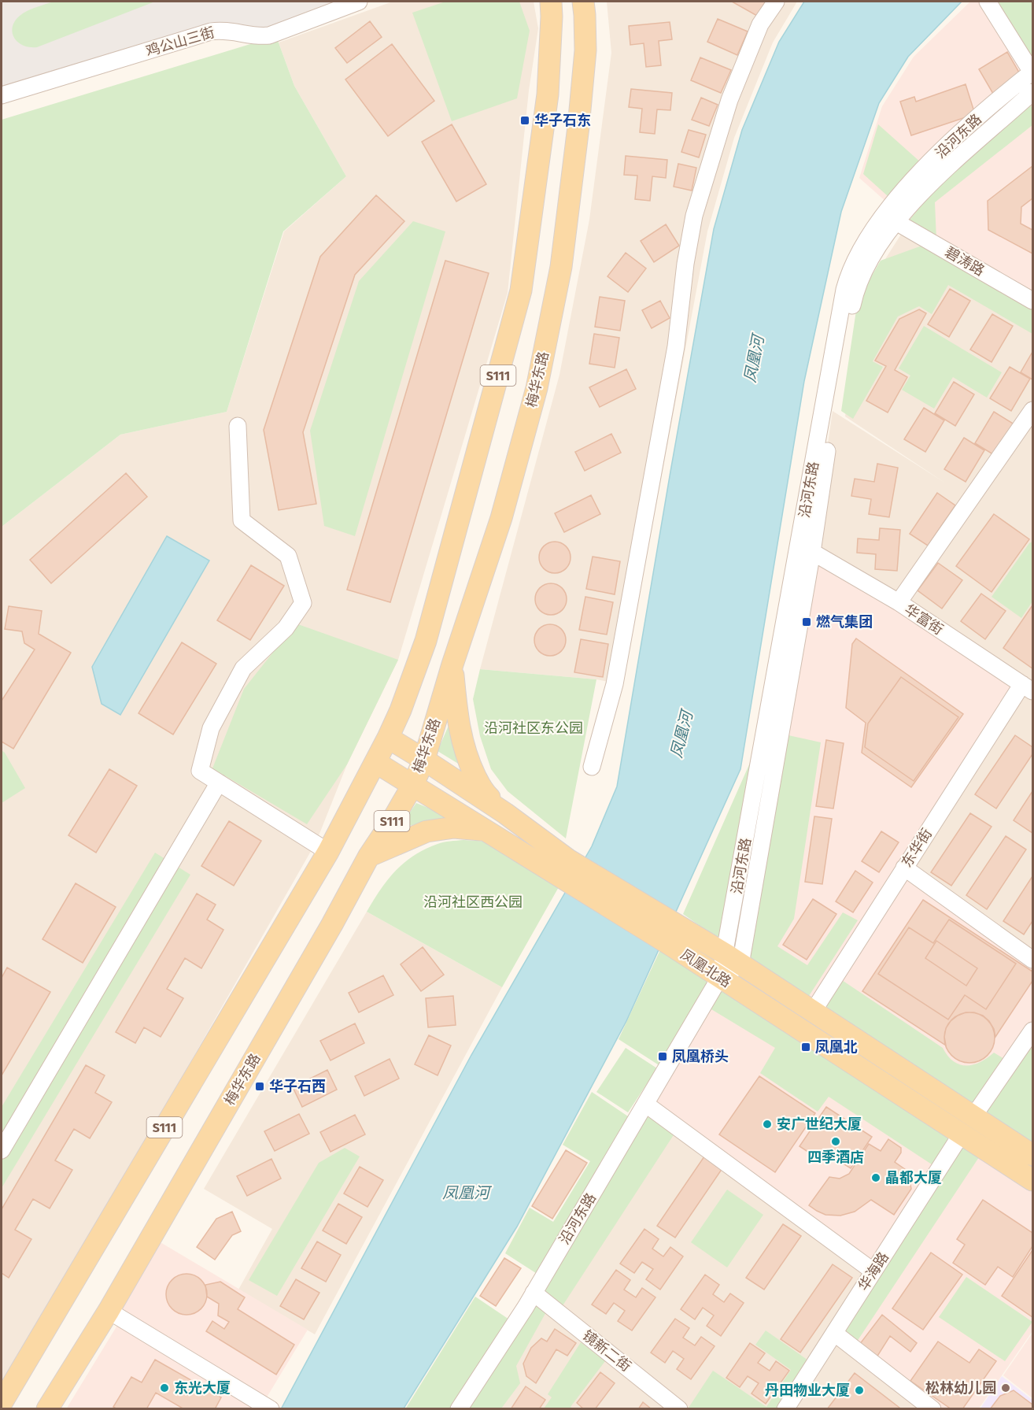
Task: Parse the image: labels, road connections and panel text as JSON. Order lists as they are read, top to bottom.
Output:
{
  "streets": {
    "main road": ["S111", "梅华东路", "凤凰北路"],
    "street": [
      "鸡公山三街",
      "沿河东路",
      "碧涛路",
      "华富街",
      "东华街",
      "华海路",
      "镜新二街"
    ]
  },
  "crossings": [
    ["沿河东路", "碧涛路"],
    ["沿河东路", "华富街"],
    ["沿河东路", "凤凰北路"],
    ["沿河东路", "镜新二街"],
    ["S111", "凤凰北路"],
    ["梅华东路", "凤凰北路"],
    ["华富街", "东华街"],
    ["东华街", "凤凰北路"],
    ["凤凰北路", "华海路"]
  ],
  "water": ["凤凰河"],
  "parks": ["沿河社区东公园", "沿河社区西公园"],
  "places": {
    "transit": [
      "华子石东",
      "燃气集团",
      "凤凰北",
      "凤凰桥头",
      "华子石西"
    ],
    "other": [
      "安广世纪大厦",
      "四季酒店",
      "晶都大厦",
      "东光大厦",
      "松林幼儿园",
      "丹田物业大厦"
    ]
  }
}
